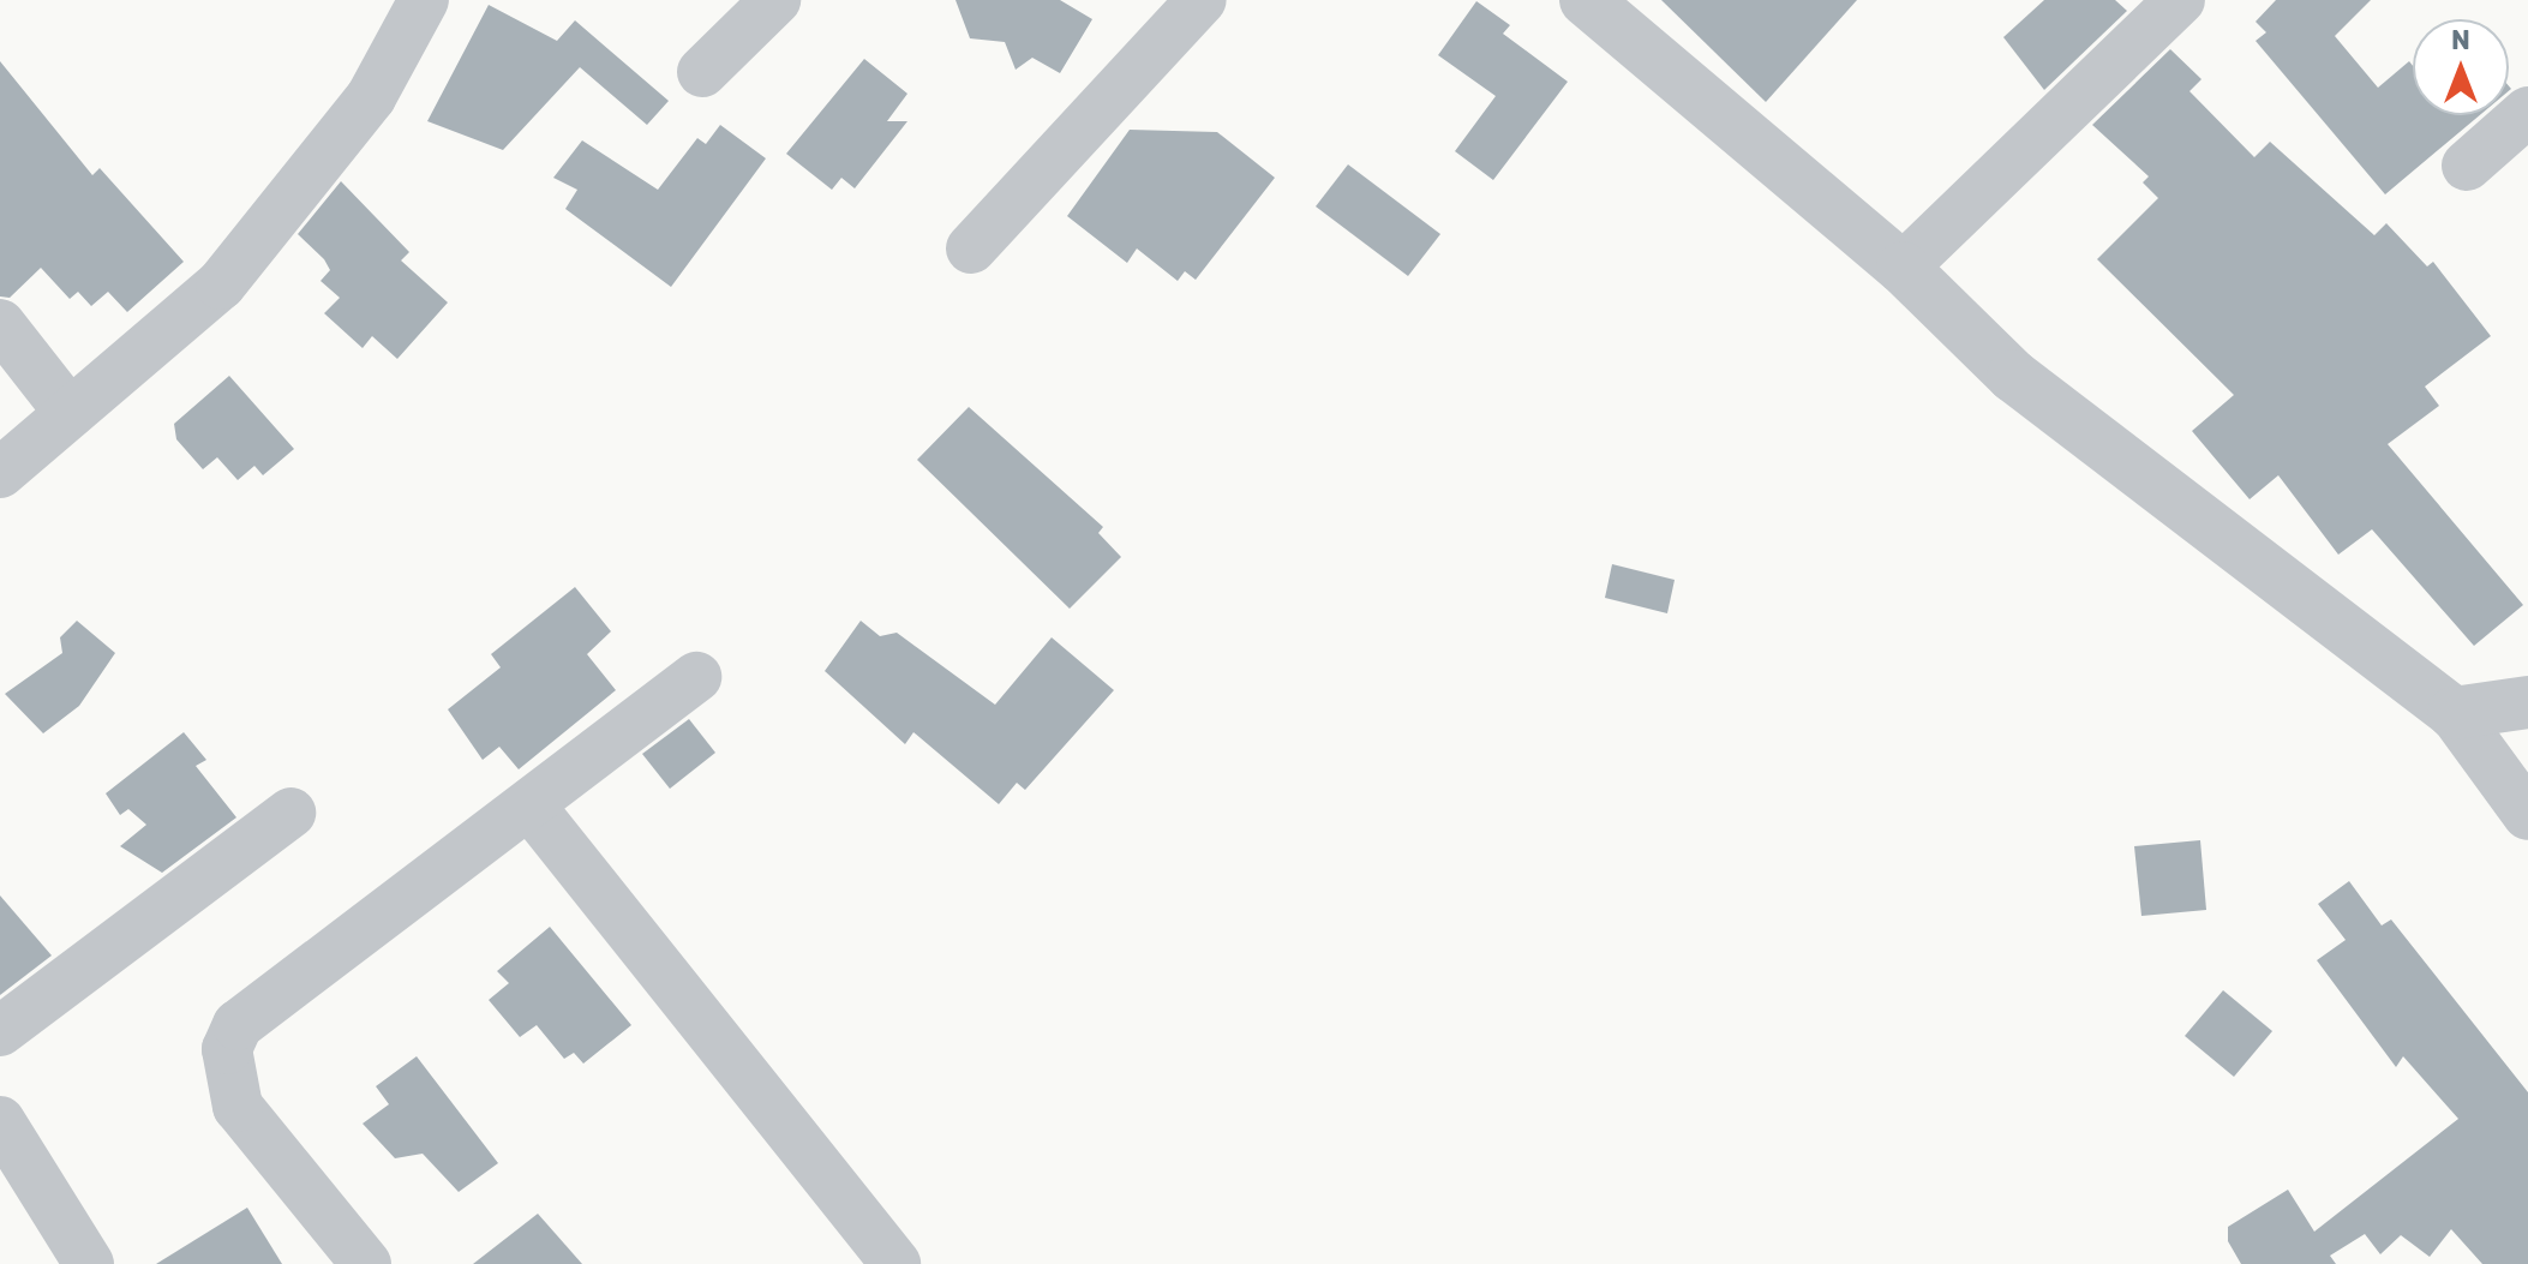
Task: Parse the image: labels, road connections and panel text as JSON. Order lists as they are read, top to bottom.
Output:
{
  "north": "top"
}
